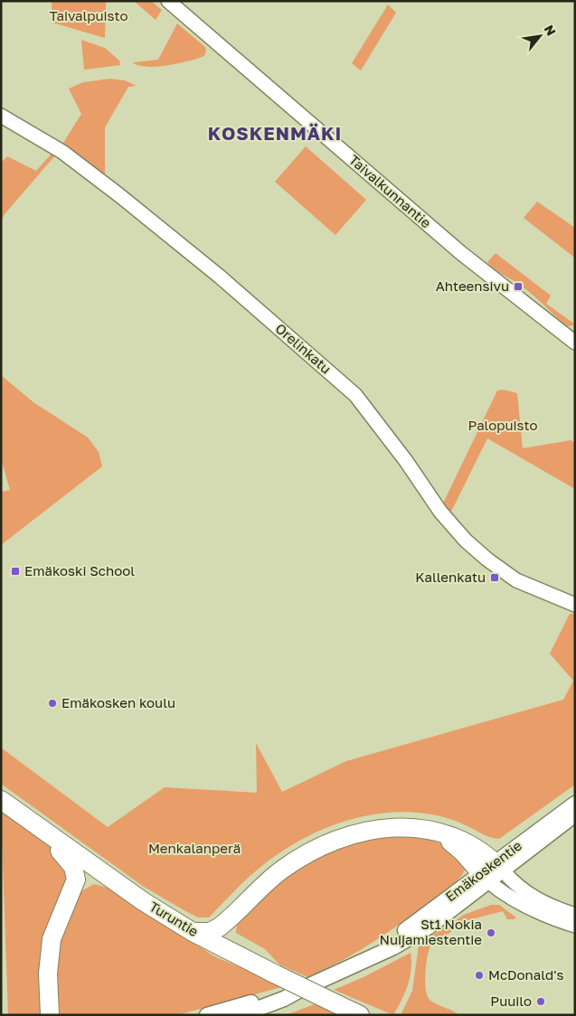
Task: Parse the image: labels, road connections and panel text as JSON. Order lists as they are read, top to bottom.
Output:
{
  "streets": {
    "highway": ["Turuntie"],
    "main road": ["Emäkoskentie"],
    "street": ["Taivalkunnantie", "Orelinkatu"]
  },
  "districts": ["KOSKENMÄKI"],
  "parks": ["Taivalpuisto", "Palopuisto", "Menkalanperä"],
  "places": {
    "transit": ["Ahteensivu", "Emäkoski School", "Kallenkatu"],
    "other": [
      "Emäkosken koulu",
      "St1 Nokia Nuijamiestentie",
      "McDonald's",
      "Puuilo"
    ]
  },
  "north": "top right"
}
